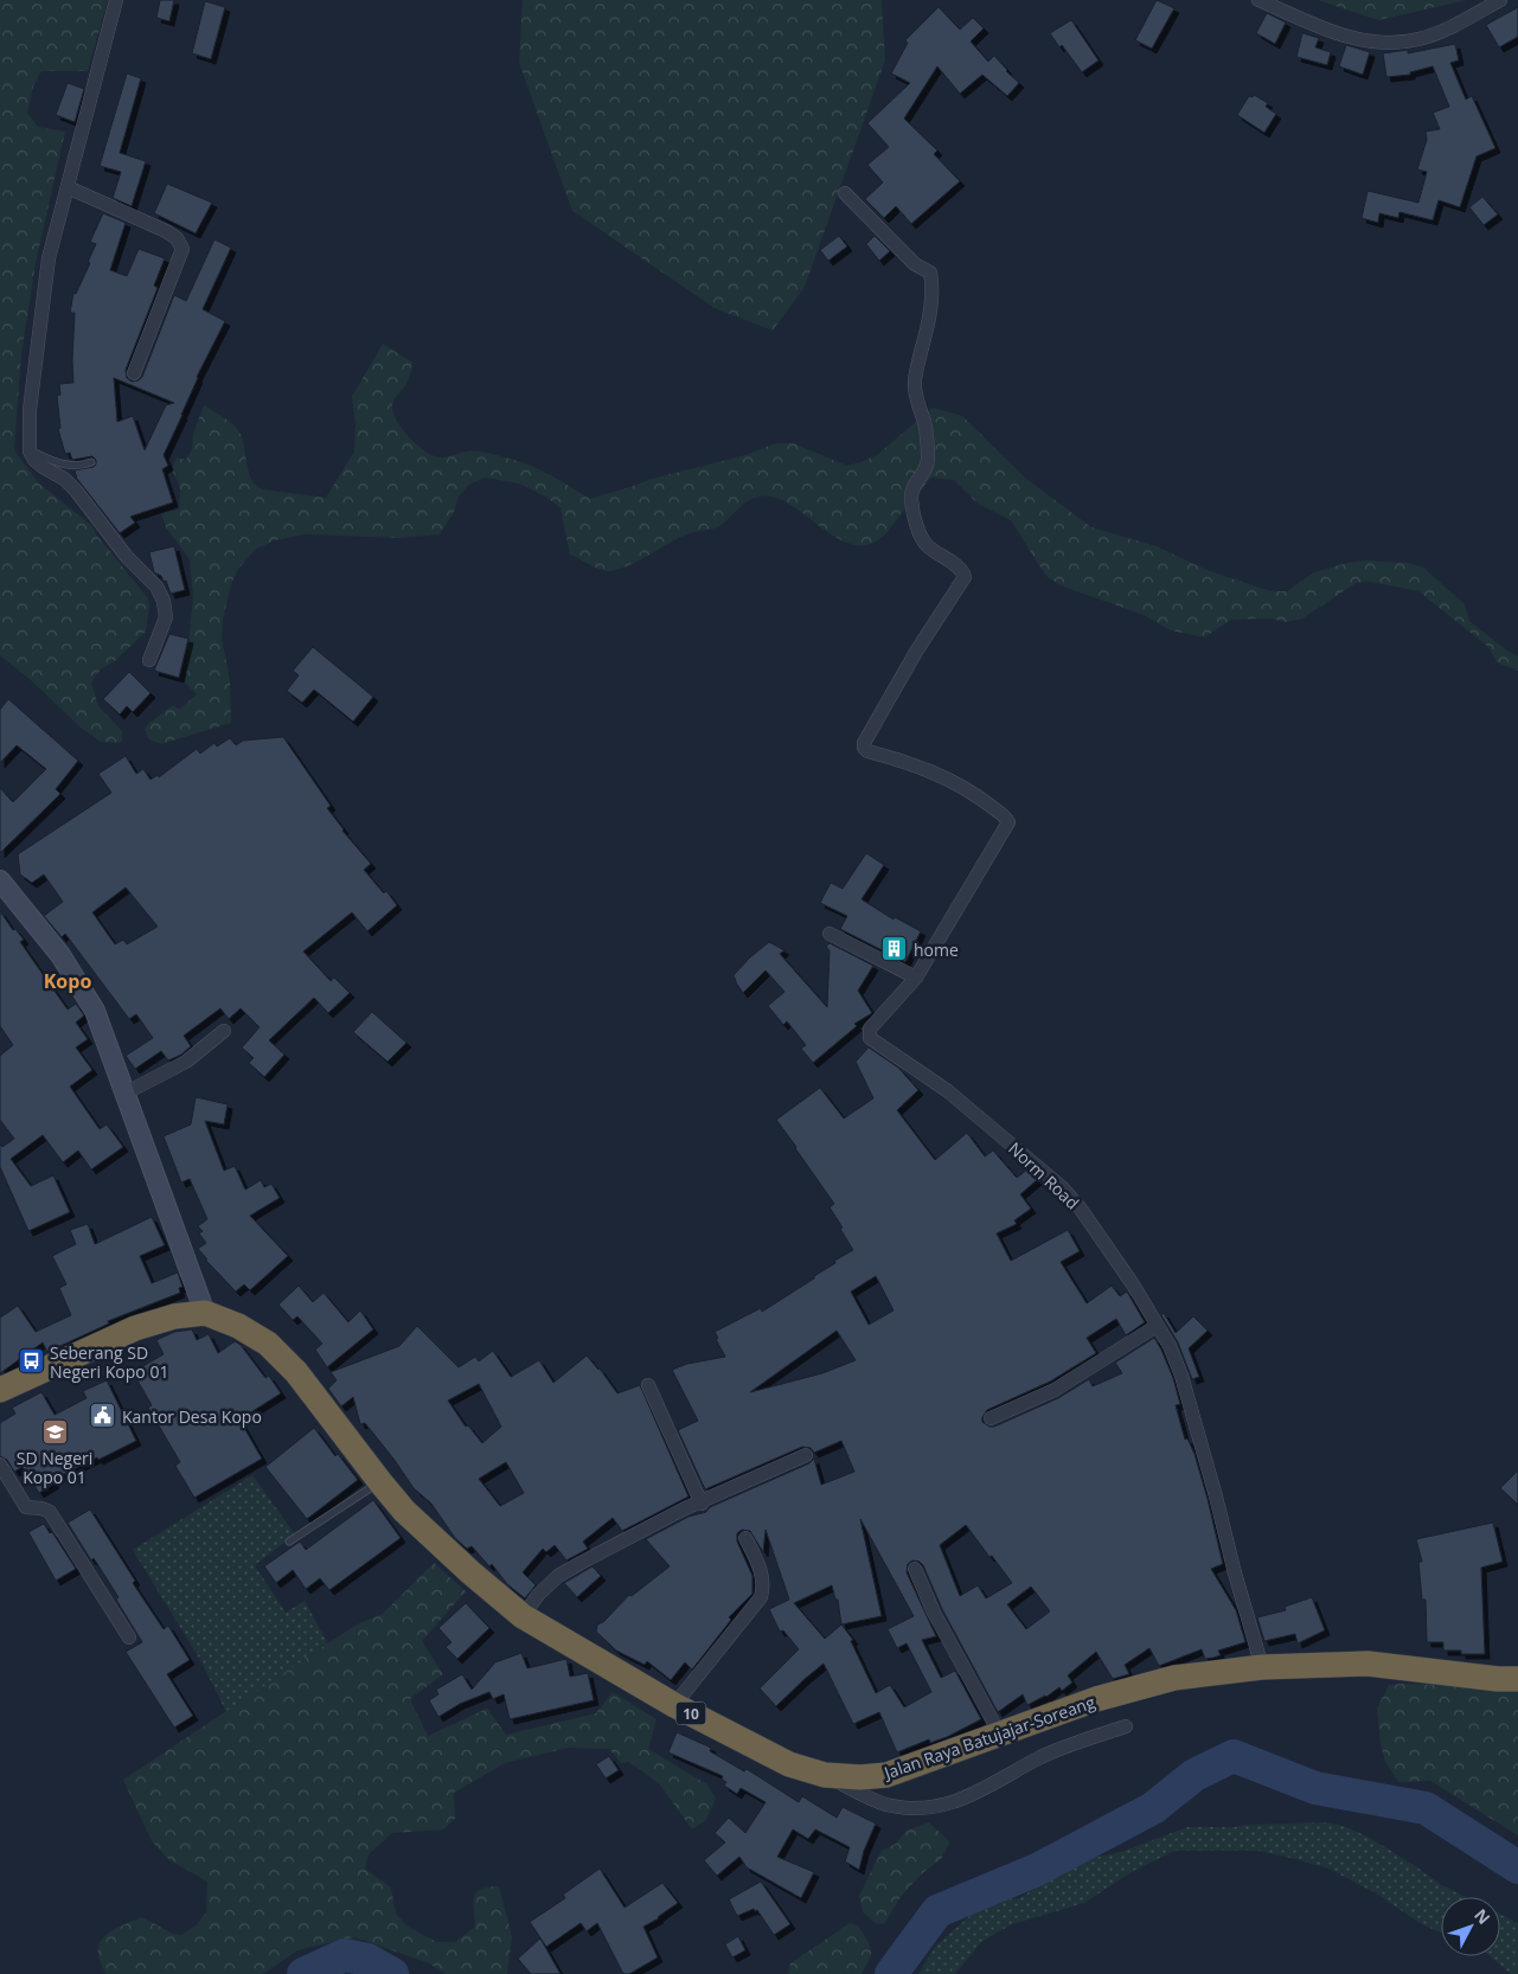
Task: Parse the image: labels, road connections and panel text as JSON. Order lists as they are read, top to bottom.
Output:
{
  "streets": {
    "highway": ["10", "Jalan Raya Batujajar-Soreang"],
    "street": ["Norm Road"]
  },
  "crossings": [
    ["Norm Road", "Jalan Raya Batujajar-Soreang"]
  ],
  "districts": ["Kopo"],
  "places": {
    "building": ["home"],
    "bus stop": ["Seberang SD Negeri Kopo 01"],
    "public building": ["Kantor Desa Kopo"],
    "school or university": ["SD Negeri Kopo 01"]
  },
  "north": "top right"
}
